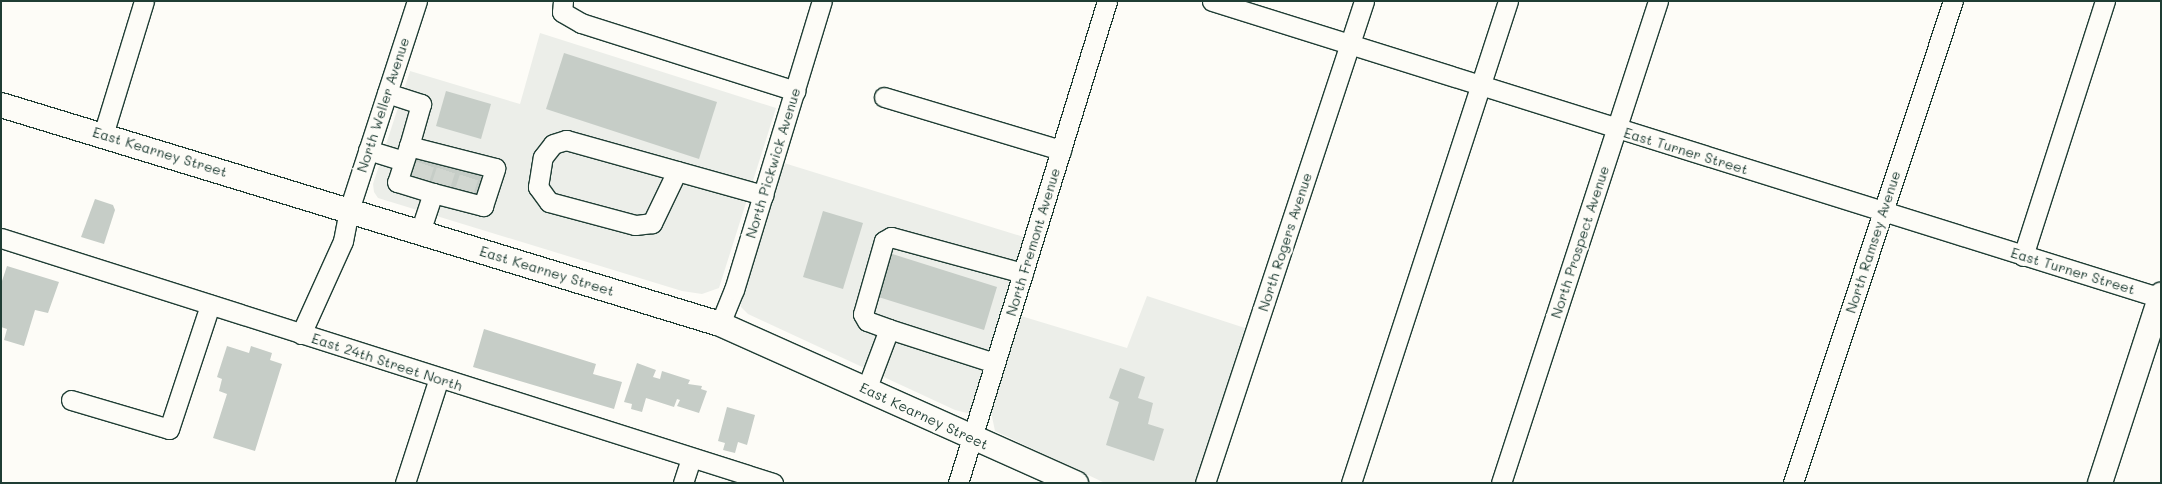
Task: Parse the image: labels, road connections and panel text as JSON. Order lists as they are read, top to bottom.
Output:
{
  "streets": {
    "main road": ["East Kearney Street"],
    "street": [
      "North Weller Avenue",
      "East Turner Street",
      "North Pickwick Avenue",
      "North Fremont Avenue",
      "North Rogers Avenue",
      "North Prospect Avenue",
      "North Ramsey Avenue",
      "East 24th Street North"
    ]
  },
  "crossings": [
    ["North Weller Avenue", "East Kearney Street"],
    ["North Weller Avenue", "East 24th Street North"],
    ["East Turner Street", "North Rogers Avenue"],
    ["East Turner Street", "North Prospect Avenue"],
    ["East Turner Street", "North Ramsey Avenue"],
    ["East Kearney Street", "North Pickwick Avenue"],
    ["East Kearney Street", "North Fremont Avenue"]
  ]
}
